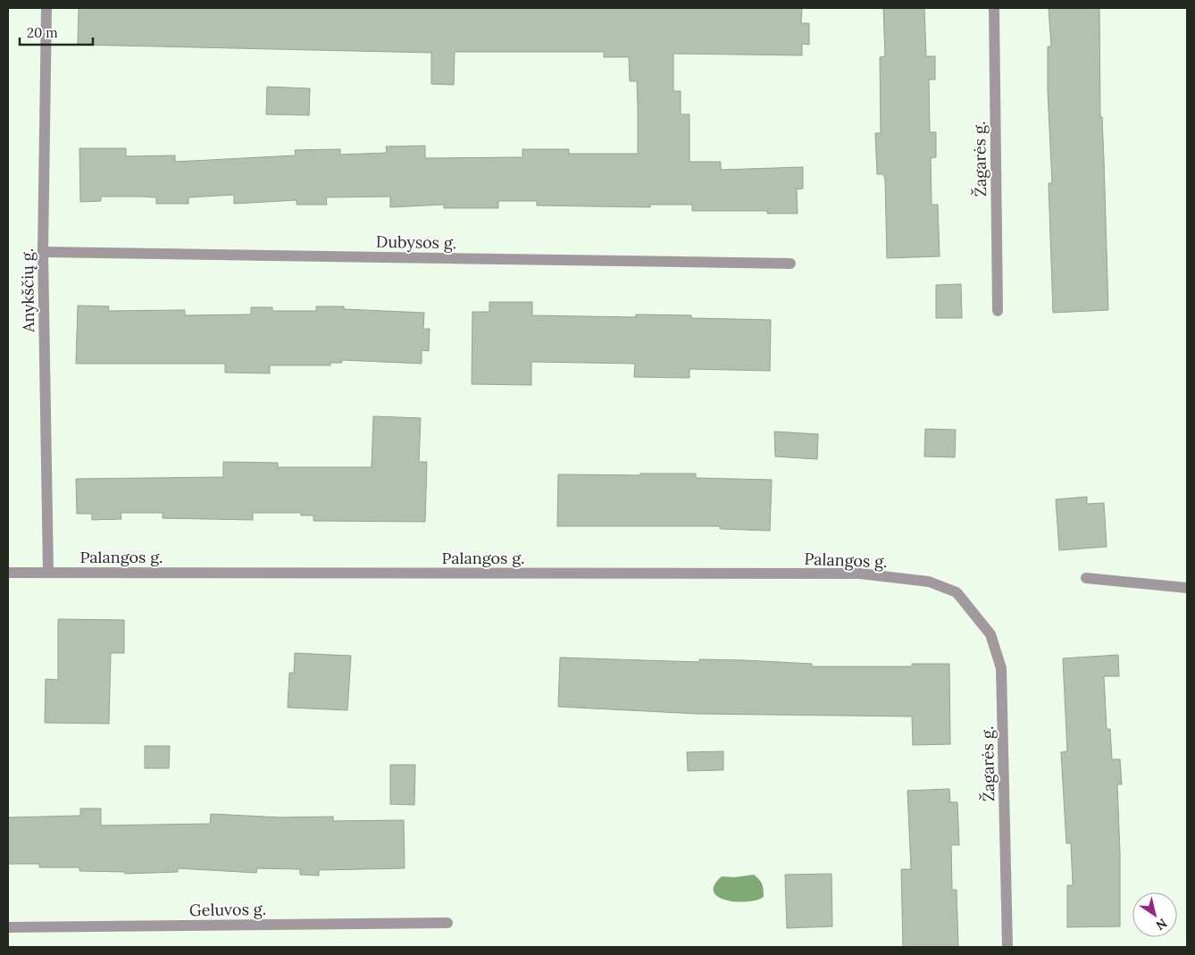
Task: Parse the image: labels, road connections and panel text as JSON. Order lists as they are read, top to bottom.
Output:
{
  "streets": {
    "street": [
      "Žagarės g.",
      "Dubysos g.",
      "Anykščių g.",
      "Palangos g.",
      "Geluvos g."
    ]
  },
  "crossings": [
    ["Žagarės g.", "Palangos g."],
    ["Dubysos g.", "Anykščių g."],
    ["Anykščių g.", "Palangos g."]
  ],
  "scale_bar": "20 m",
  "north": "bottom right"
}
